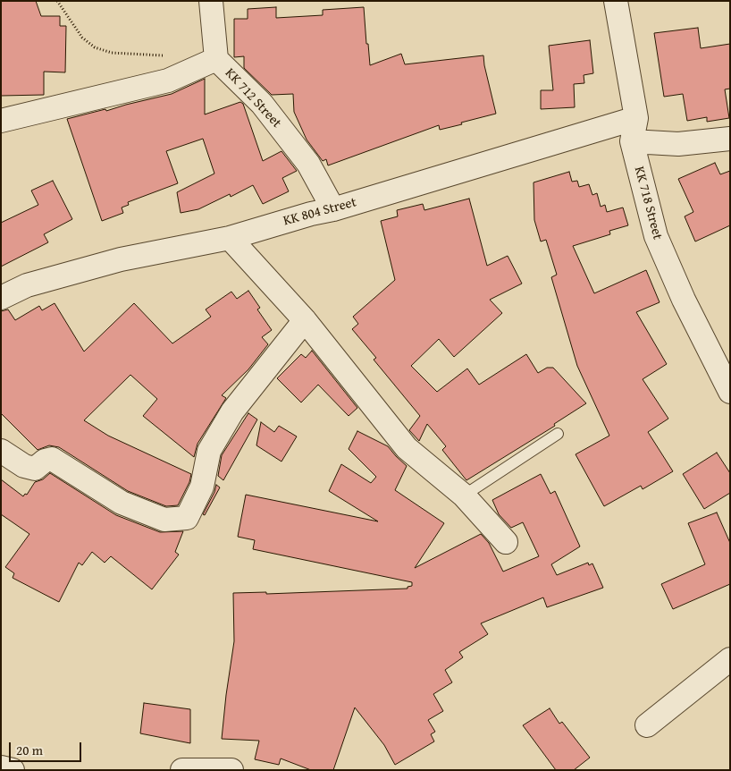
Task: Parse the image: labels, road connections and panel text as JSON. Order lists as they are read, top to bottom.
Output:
{
  "streets": {
    "street": ["KK 712 Street", "KK 718 Street", "KK 804 Street"]
  },
  "crossings": [
    ["KK 712 Street", "KK 804 Street"],
    ["KK 718 Street", "KK 804 Street"]
  ],
  "scale_bar": "20 m"
}
